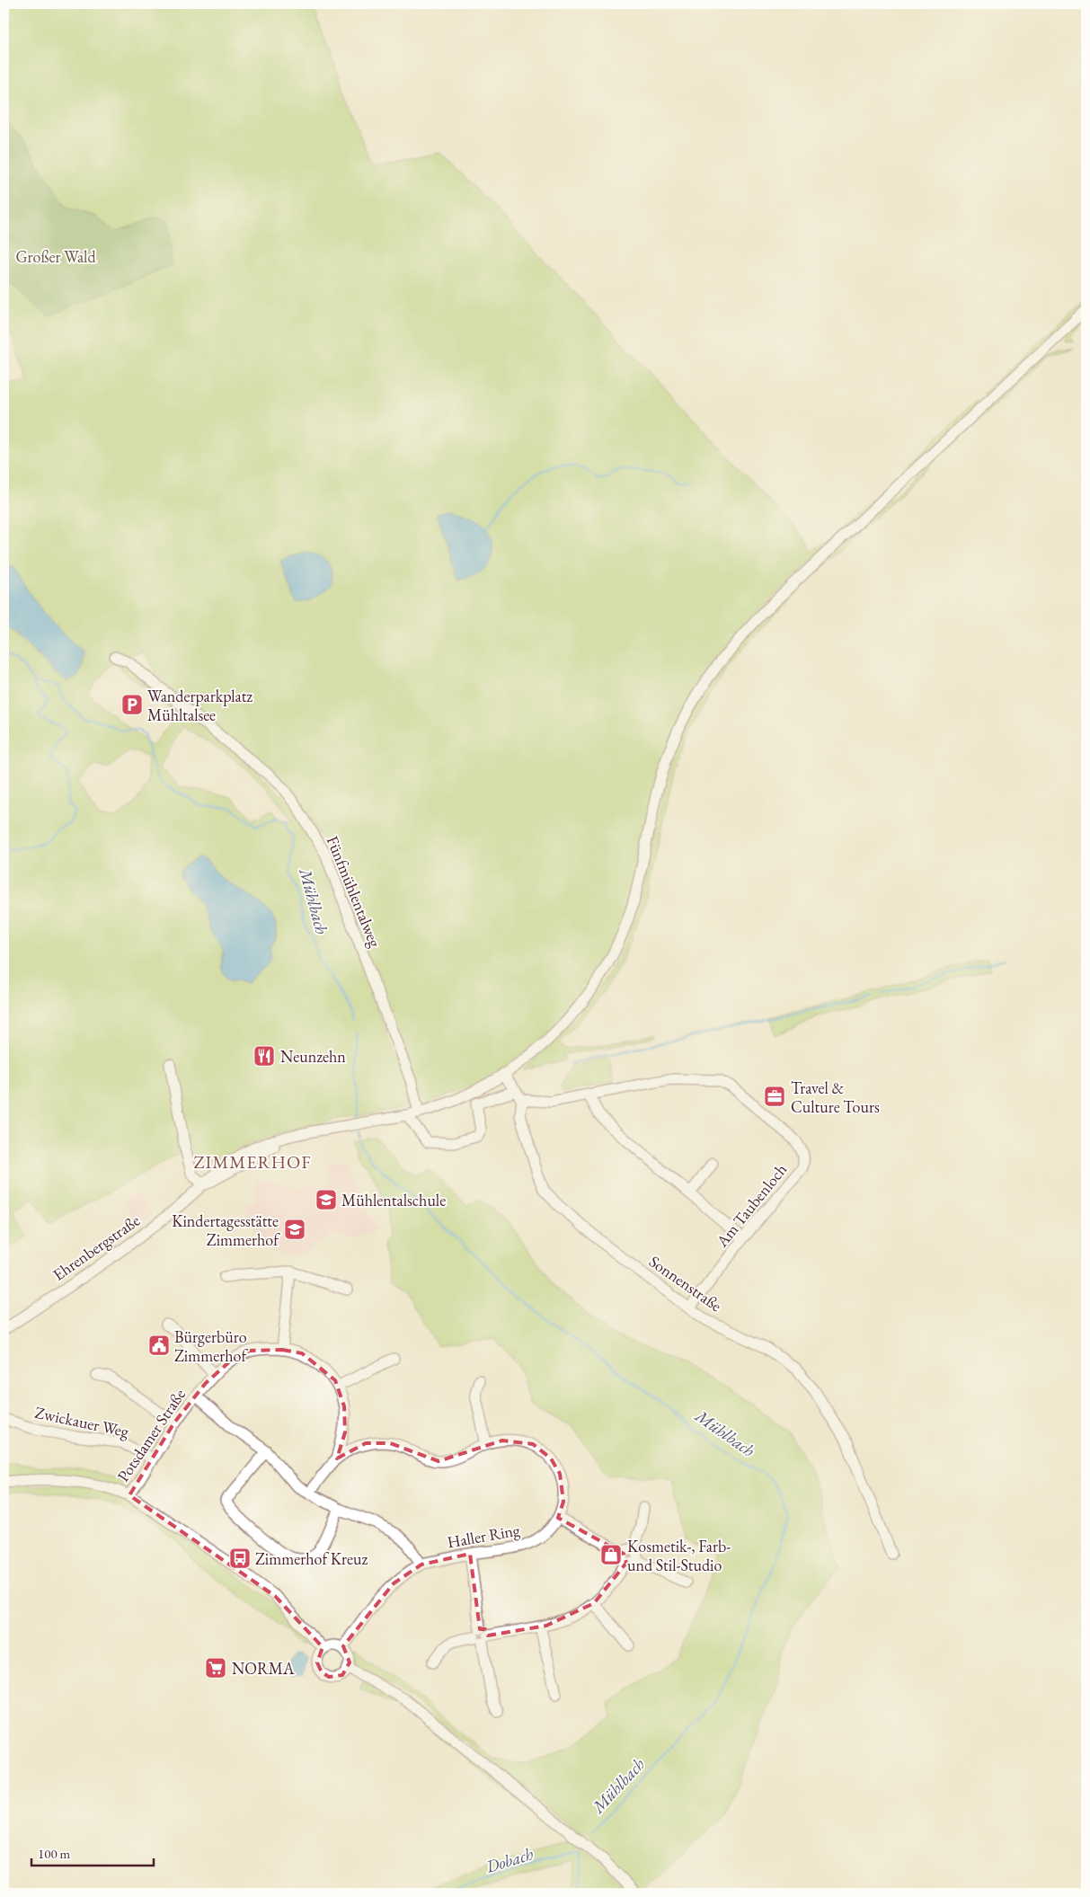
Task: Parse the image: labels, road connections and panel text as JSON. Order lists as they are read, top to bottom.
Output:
{
  "streets": {
    "street": [
      "Fünfmühlentalweg",
      "Am Taubenloch",
      "Ehrenbergstraße",
      "Sonnenstraße",
      "Zwickauer Weg",
      "Potsdamer Straße",
      "Haller Ring"
    ]
  },
  "crossings": [
    ["Fünfmühlentalweg", "Ehrenbergstraße"],
    ["Am Taubenloch", "Sonnenstraße"],
    ["Zwickauer Weg", "Potsdamer Straße"]
  ],
  "districts": ["ZIMMERHOF"],
  "water": ["Mühlbach", "Dobach"],
  "parks": ["Großer Wald"],
  "places": {
    "parking": ["Wanderparkplatz Mühltalsee"],
    "restaurant": ["Neunzehn"],
    "office": ["Travel & Culture Tours"],
    "school or university": ["Mühlentalschule", "Kindertagesstätte Zimmerhof"],
    "public building": ["Bürgerbüro Zimmerhof"],
    "shop": ["Kosmetik-, Farb- und Stil-Studio"],
    "bus stop": ["Zimmerhof Kreuz"],
    "supermarket": ["NORMA"]
  },
  "scale_bar": "100 m"
}
